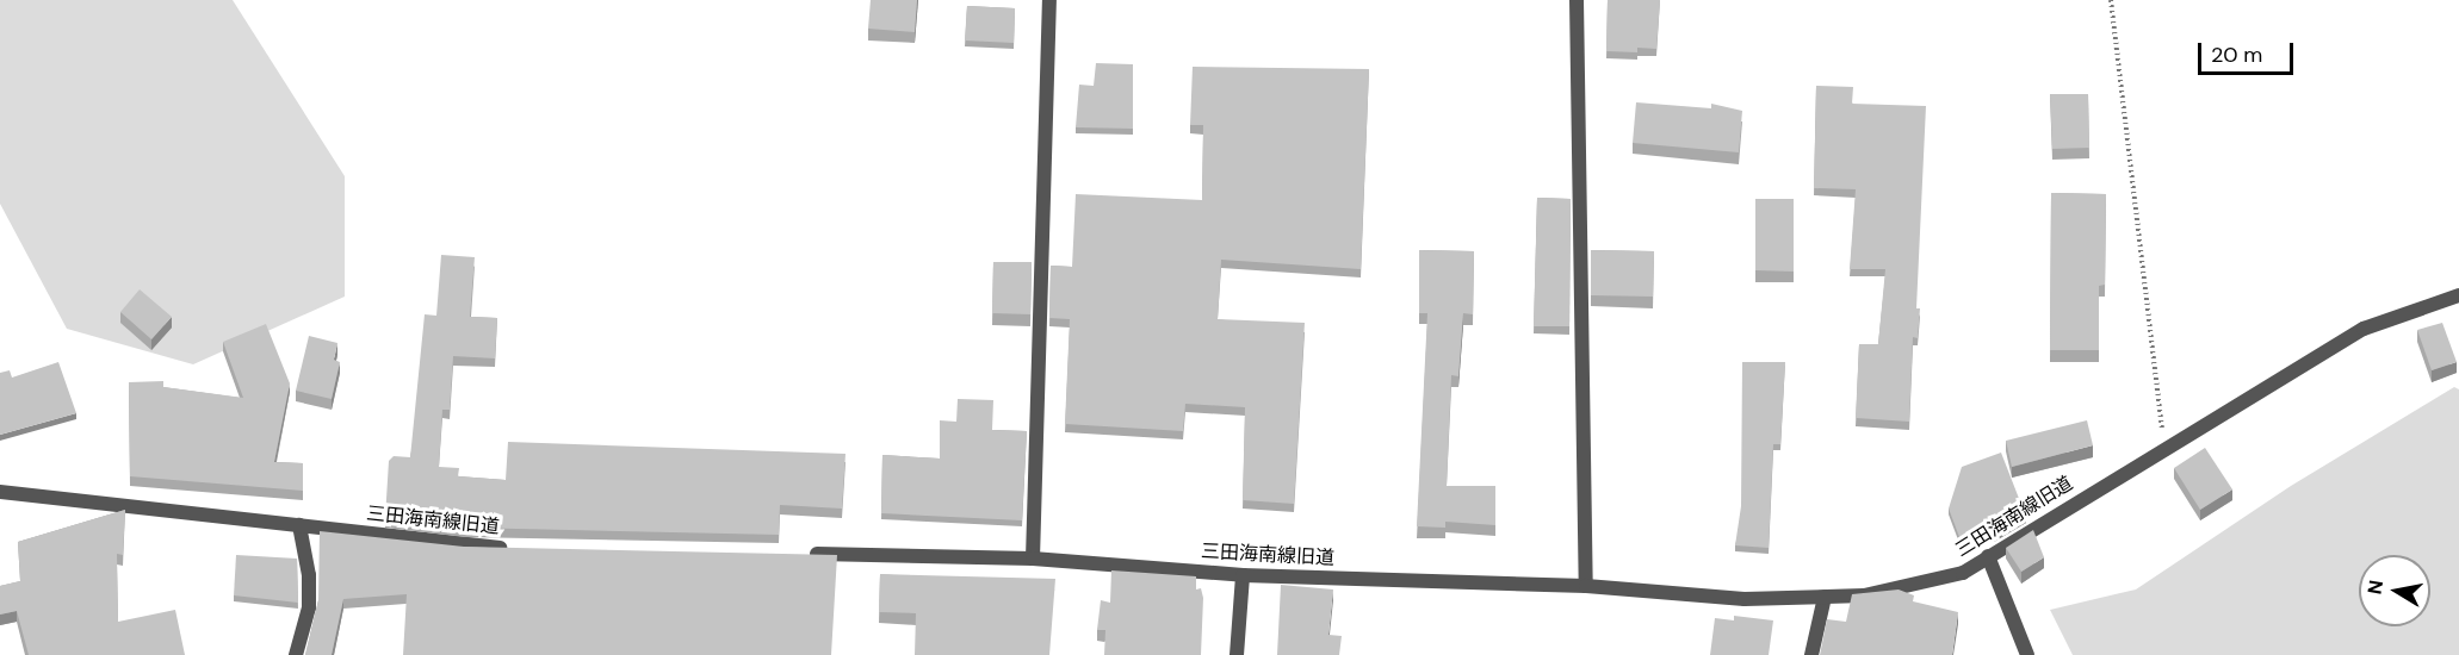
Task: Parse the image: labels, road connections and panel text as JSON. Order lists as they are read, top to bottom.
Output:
{
  "streets": {
    "street": ["三田海南線旧道"]
  },
  "scale_bar": "20 m",
  "north": "left"
}
